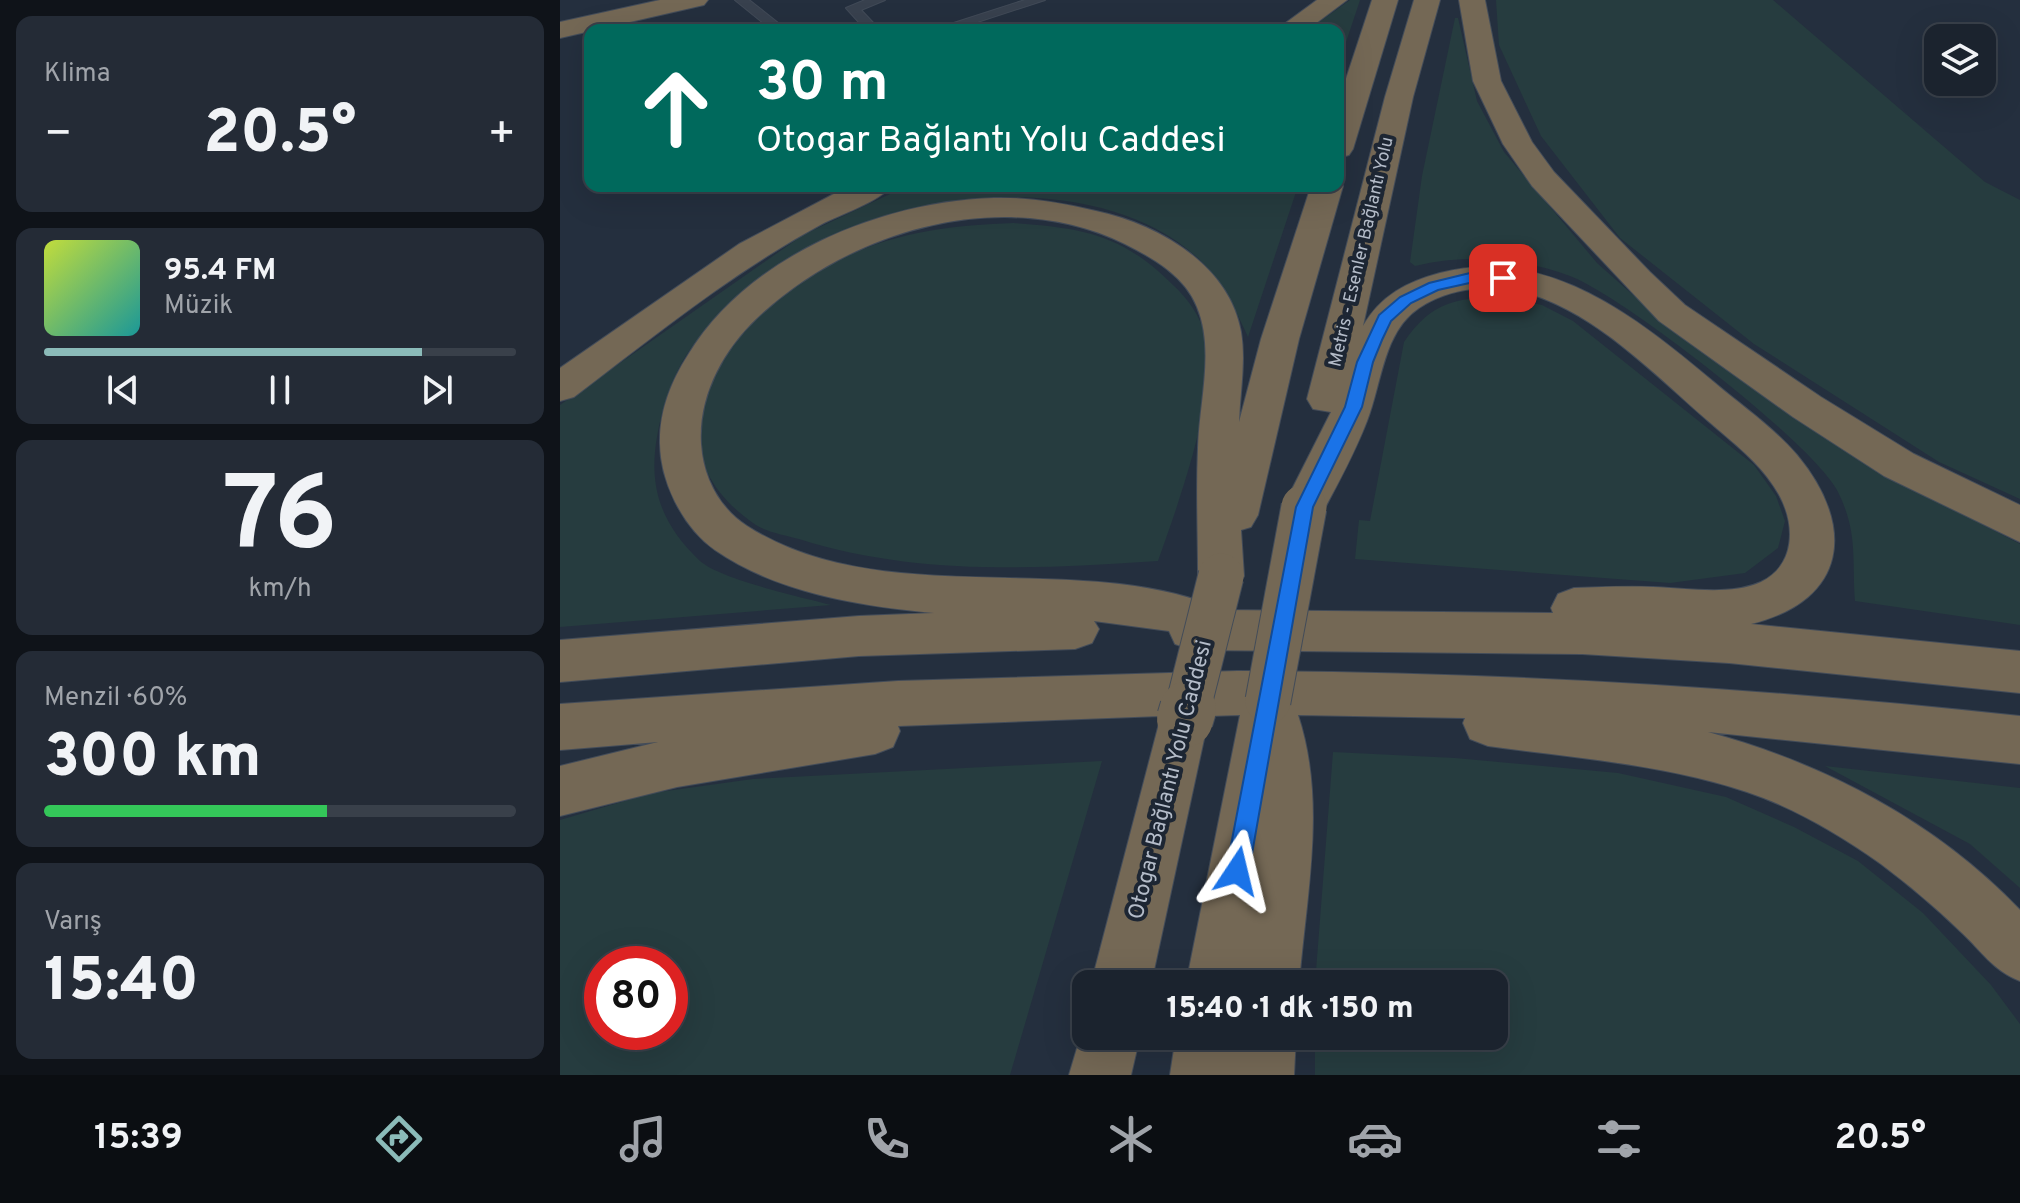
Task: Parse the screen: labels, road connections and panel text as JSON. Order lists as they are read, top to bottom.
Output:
{
  "streets": {
    "highway": ["Metris - Esenler Bağlantı Yolu", "Otogar Bağlantı Yolu Caddesi"]
  },
  "page": {
    "tile": [
      "Klima",
      ["76", "km/h"],
      ["Menzil · 60%", "300 km"],
      ["Varış", "15:40"]
    ],
    "turn": ["30 m", "Otogar Bağlantı Yolu Caddesi"],
    "heat": ["−", "20.5°", "+"],
    "song": ["95.4 FM", "Müzik"],
    "limit": "80",
    "trip": "15:40 · 1 dk · 150 m",
    "tabs": ["15:39", "20.5°"]
  }
}
